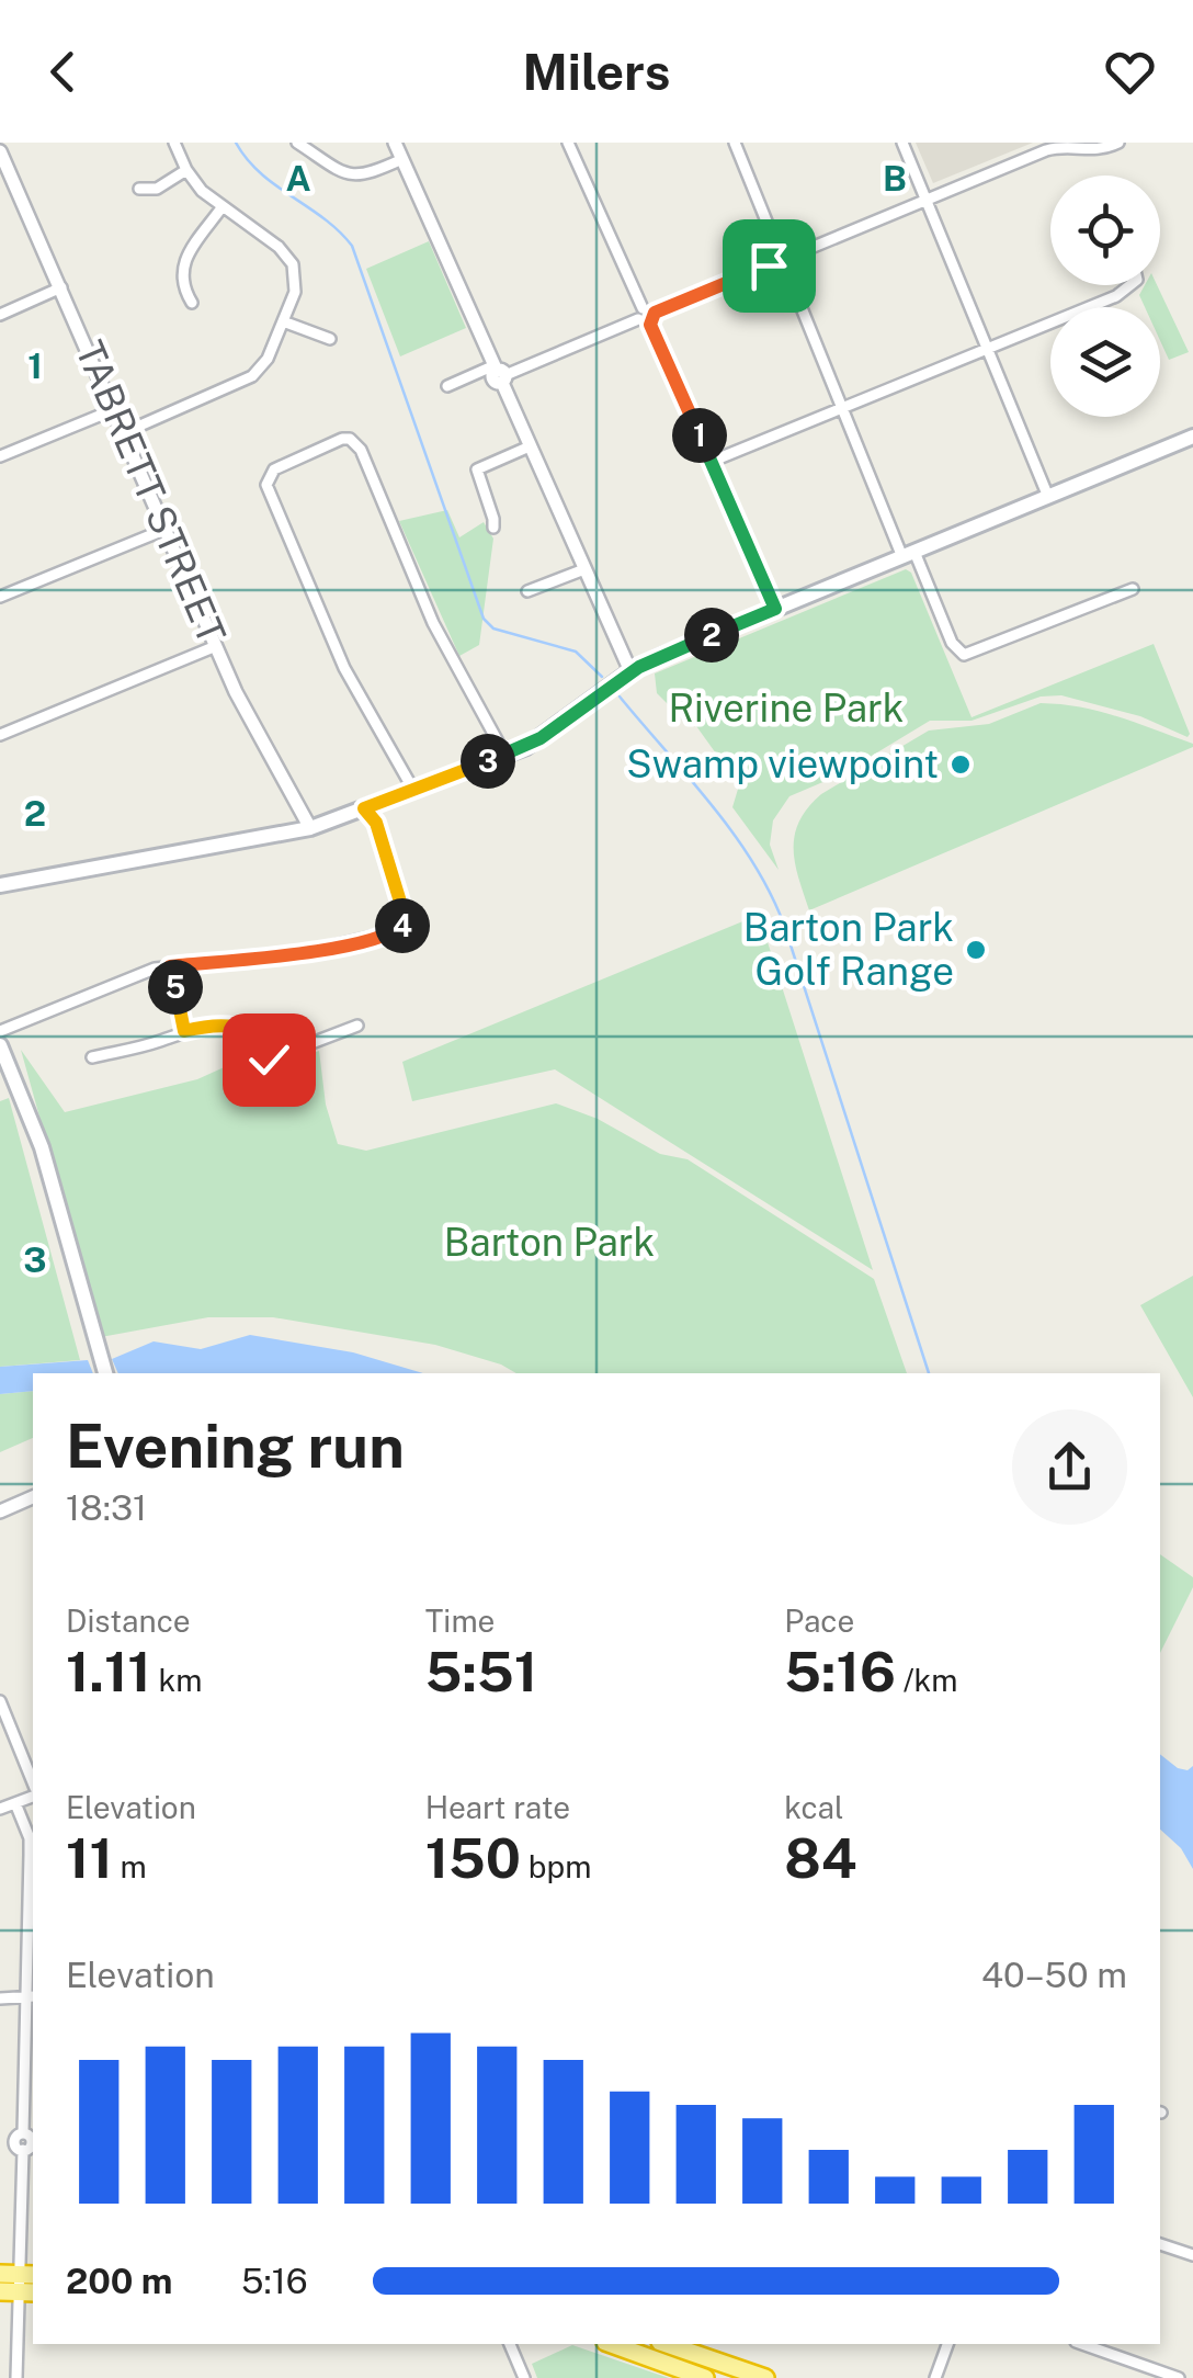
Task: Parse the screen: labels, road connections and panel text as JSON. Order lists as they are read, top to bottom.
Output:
{
  "streets": {
    "street": ["TABRETT STREET"]
  },
  "parks": ["Riverine Park", "Barton Park"],
  "places": ["Swamp viewpoint", "Barton Park Golf Range"],
  "page": {
    "header": "Milers",
    "pins": [
      "1",
      "2",
      "3",
      "4",
      "5"
    ],
    "heading": ["Evening run", "18:31"],
    "stats": [
      ["Distance", "1.11 km"],
      ["Time", "5:51"],
      ["Pace", "5:16 /km"],
      ["Elevation", "11 m"],
      ["Heart rate", "150 bpm"],
      ["kcal", "84"]
    ],
    "chart": ["Elevation", "40–50 m"],
    "list": [
      {
        "name": "200 m",
        "note": "5:16"
      }
    ]
  },
  "grid": {
    "columns": ["A", "B"],
    "rows": ["1", "2", "3"]
  }
}
